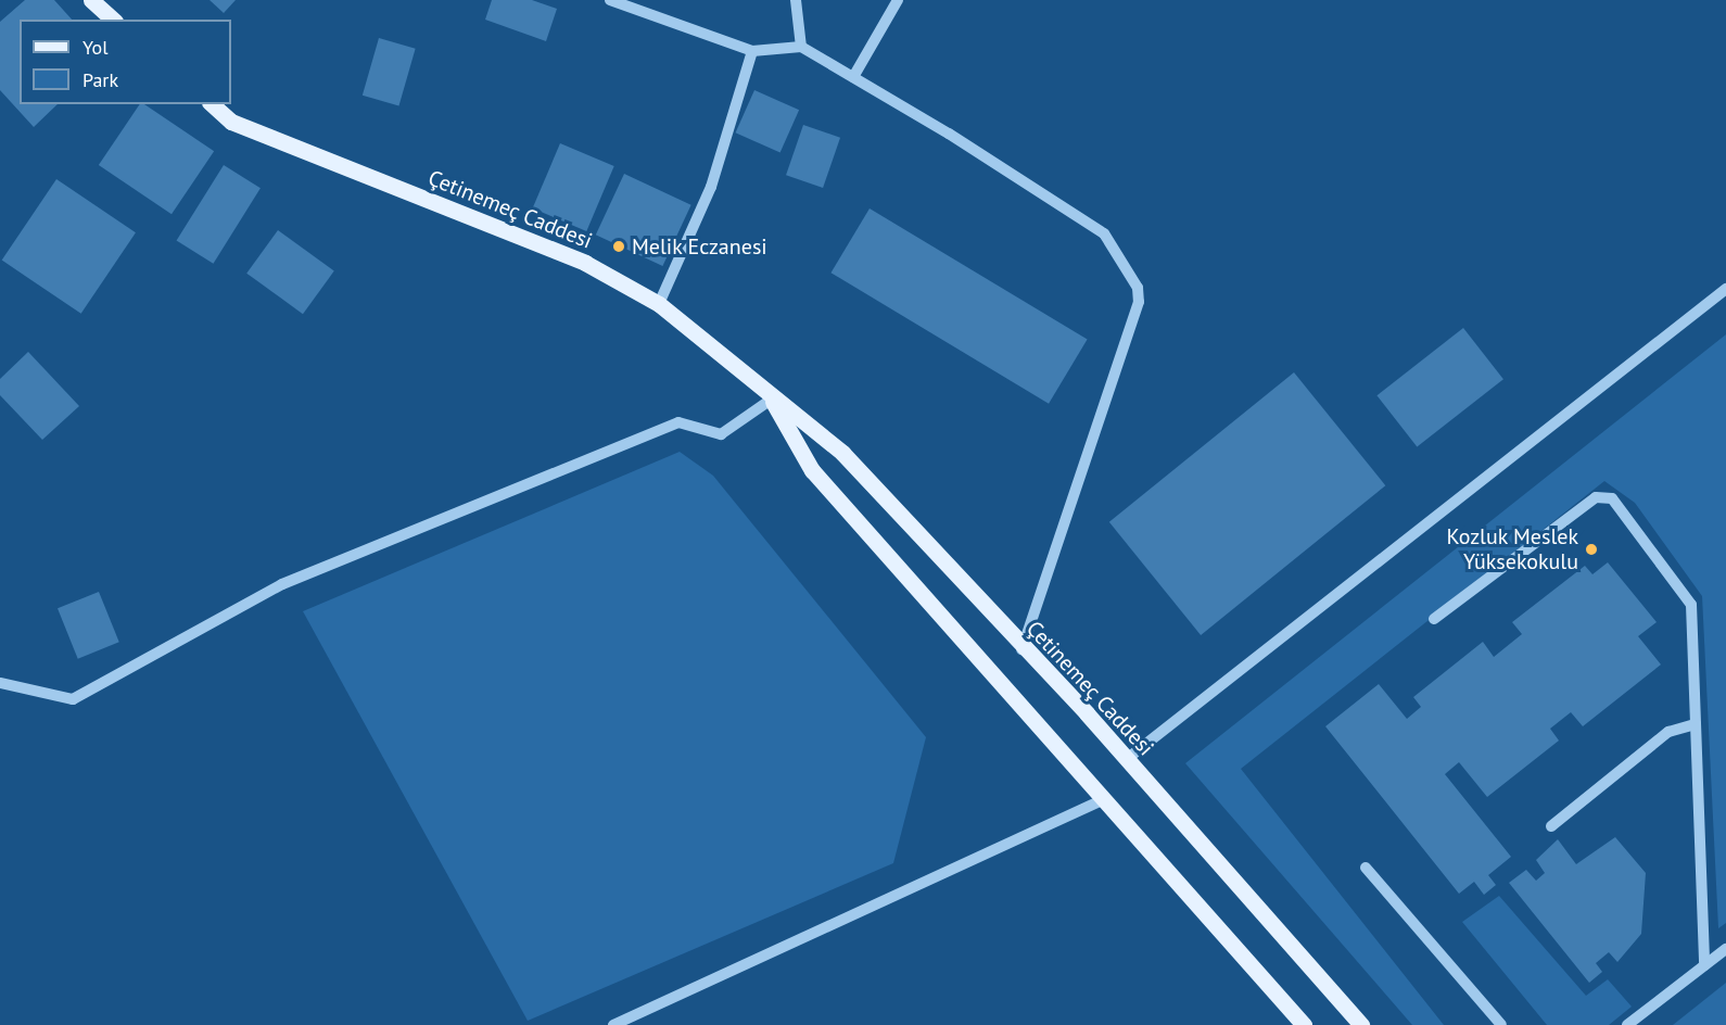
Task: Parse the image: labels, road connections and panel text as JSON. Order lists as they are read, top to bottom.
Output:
{
  "streets": {
    "main road": ["Çetinemeç Caddesi"]
  },
  "places": ["Melik Eczanesi", "Kozluk Meslek Yüksekokulu"],
  "legend": ["Yol", "Park"]
}
